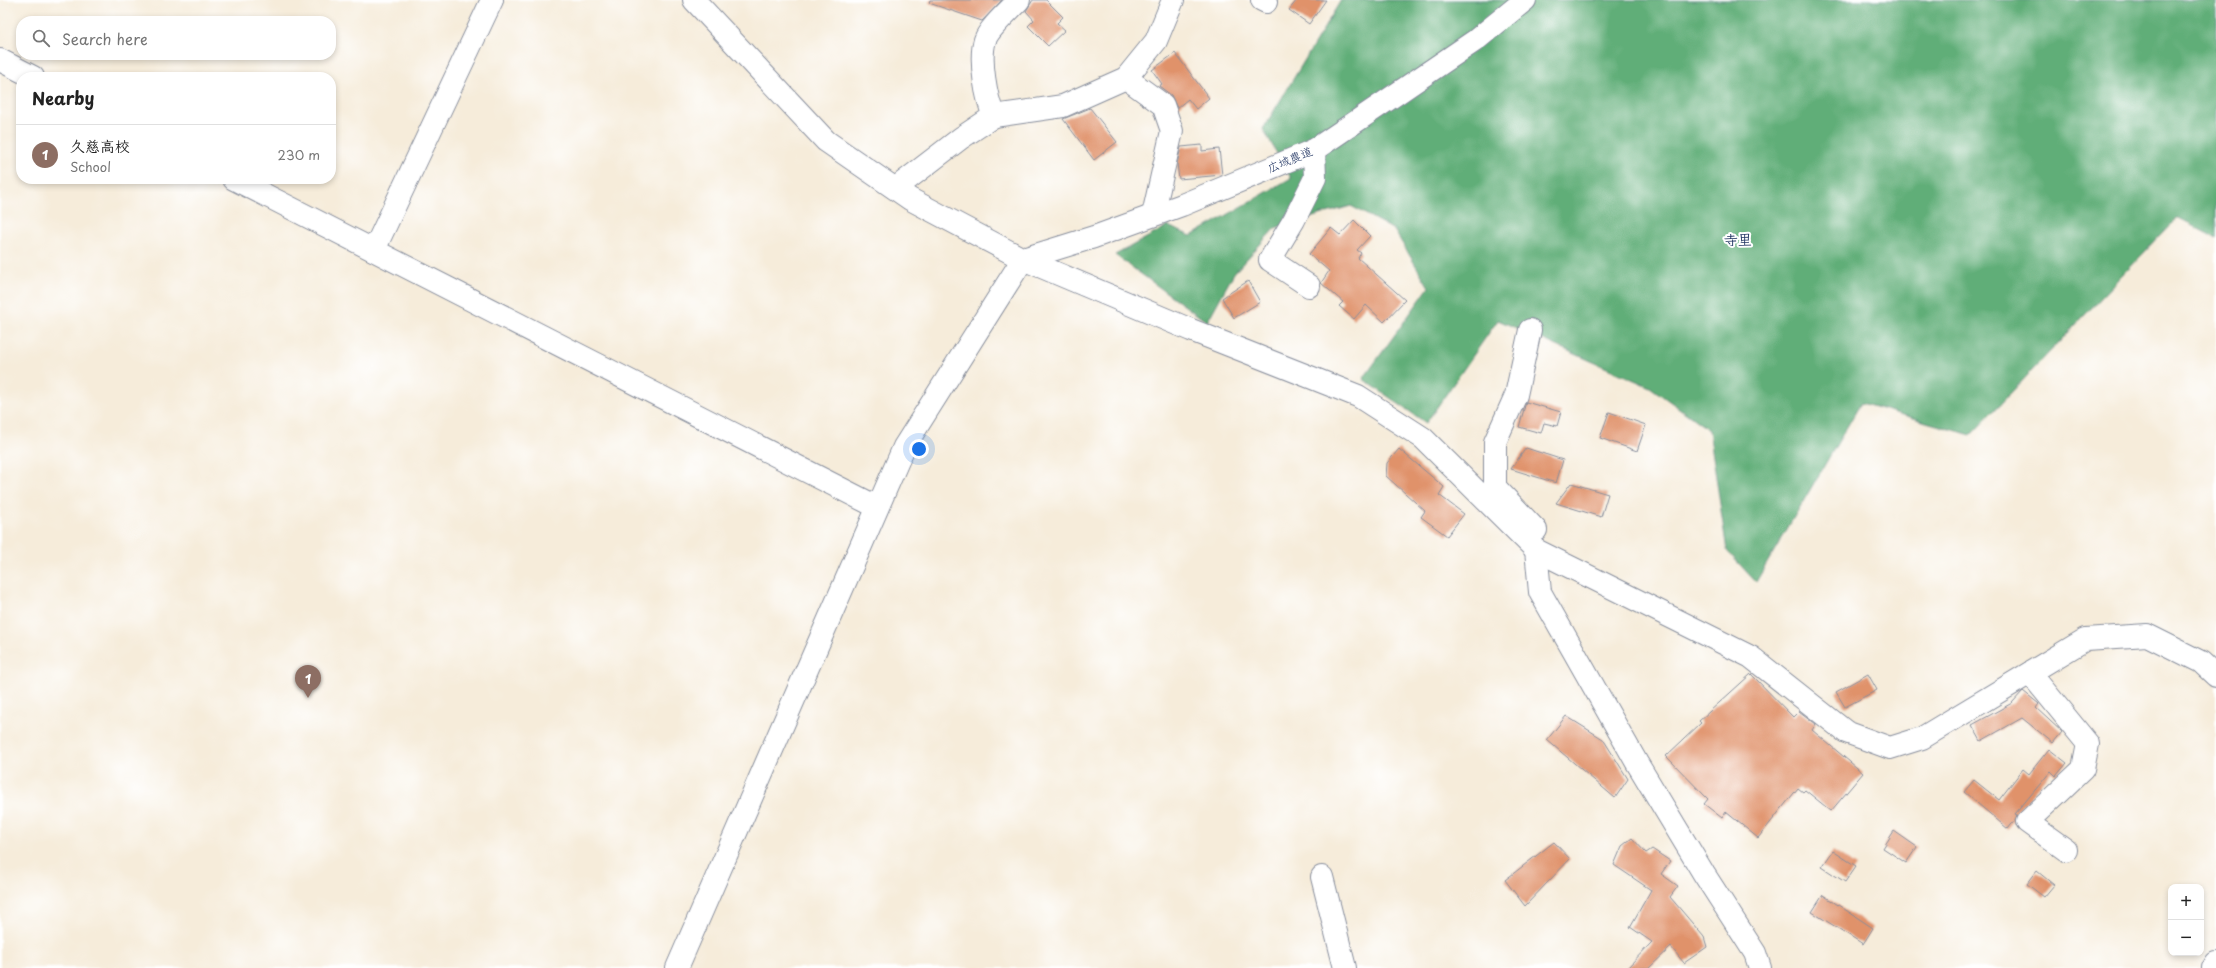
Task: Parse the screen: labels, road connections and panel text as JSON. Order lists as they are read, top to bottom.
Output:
{
  "streets": {
    "street": ["広域農道"]
  },
  "districts": ["寺里"],
  "page": {
    "search": "Search here",
    "heading": "Nearby",
    "list": [
      {
        "mark": "1",
        "name": "久慈高校",
        "note": "School",
        "value": "230 m"
      }
    ],
    "pins": "1",
    "map_buttons": ["+", "−"]
  }
}
